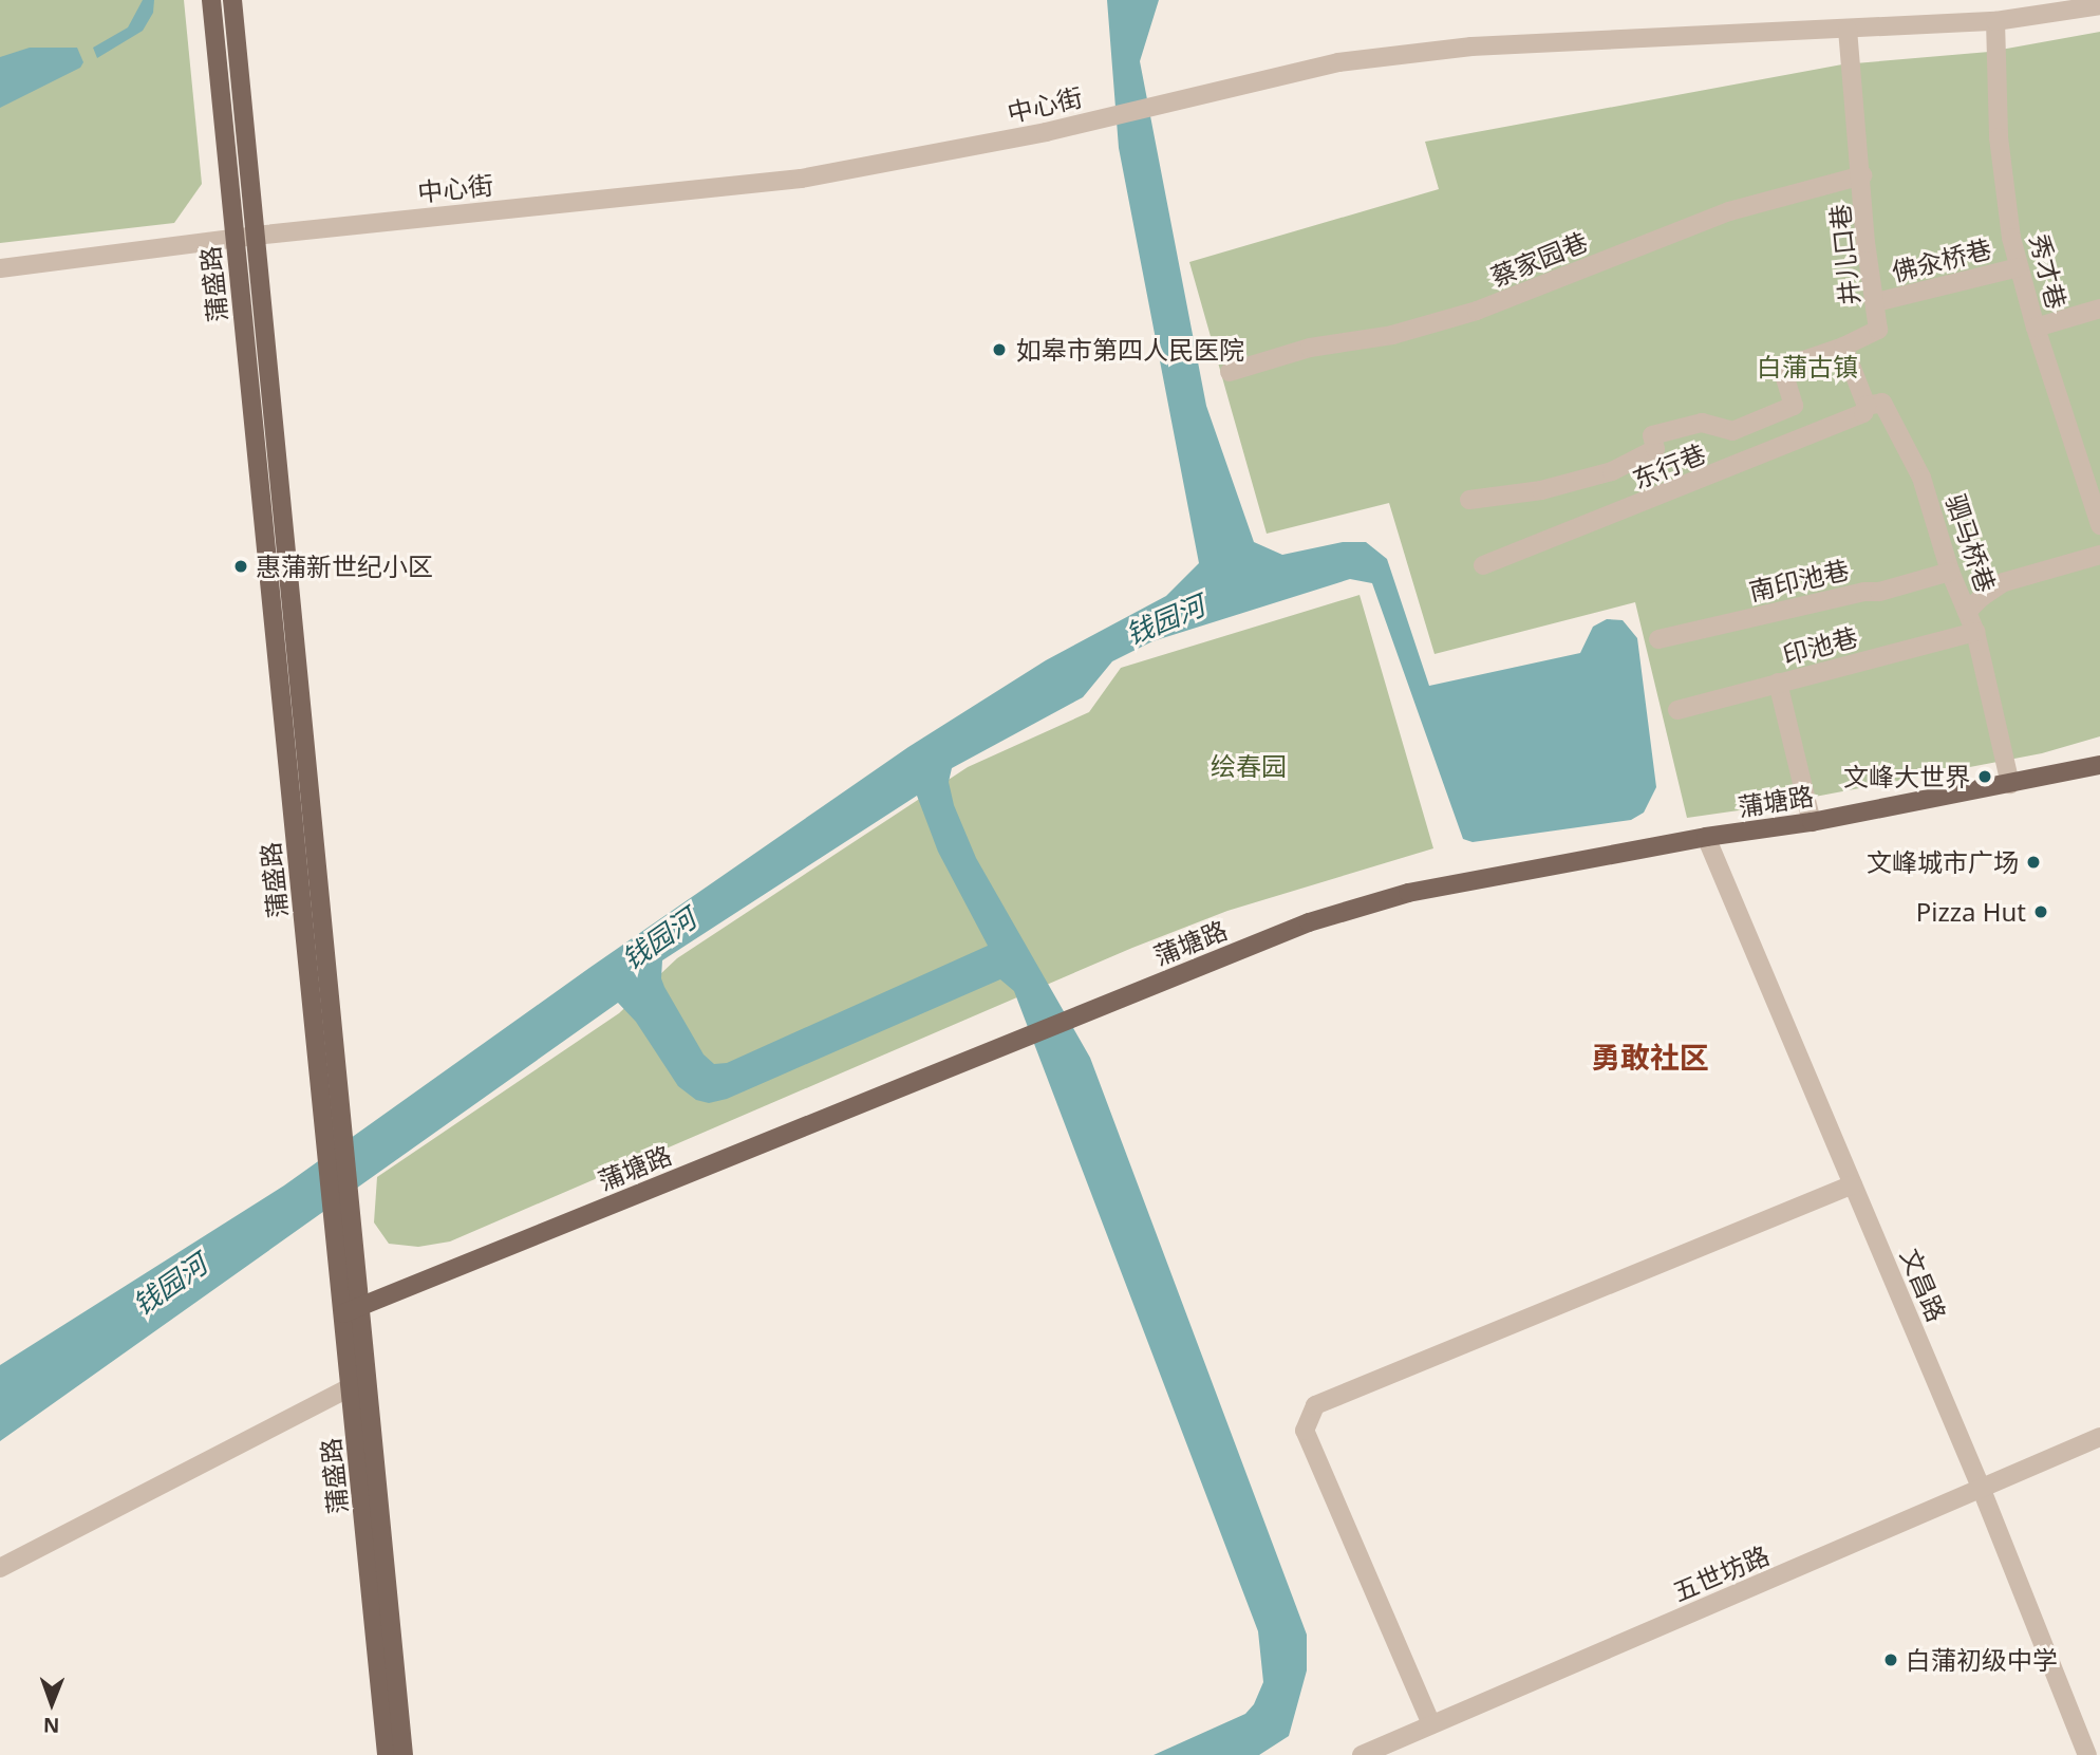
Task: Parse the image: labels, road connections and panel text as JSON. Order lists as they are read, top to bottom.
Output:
{
  "streets": {
    "main road": ["蒲盛路", "蒲塘路"],
    "street": [
      "中心街",
      "井儿口巷",
      "蔡家园巷",
      "佛汆桥巷",
      "秀才巷",
      "东行巷",
      "驷马桥巷",
      "南印池巷",
      "印池巷",
      "文昌路",
      "五世坊路"
    ]
  },
  "crossings": [
    ["中心街", "井儿口巷"],
    ["中心街", "秀才巷"],
    ["中心街", "蒲盛路"],
    ["井儿口巷", "蔡家园巷"],
    ["井儿口巷", "佛汆桥巷"],
    ["佛汆桥巷", "秀才巷"],
    ["蒲盛路", "蒲塘路"],
    ["东行巷", "驷马桥巷"],
    ["驷马桥巷", "南印池巷"],
    ["驷马桥巷", "印池巷"],
    ["驷马桥巷", "蒲塘路"],
    ["蒲塘路", "文昌路"],
    ["文昌路", "五世坊路"]
  ],
  "districts": ["勇敢社区"],
  "water": ["钱园河"],
  "parks": ["白蒲古镇", "绘春园"],
  "places": [
    "如皋市第四人民医院",
    "惠蒲新世纪小区",
    "文峰大世界",
    "文峰城市广场",
    "Pizza Hut",
    "白蒲初级中学"
  ],
  "north": "bottom"
}
